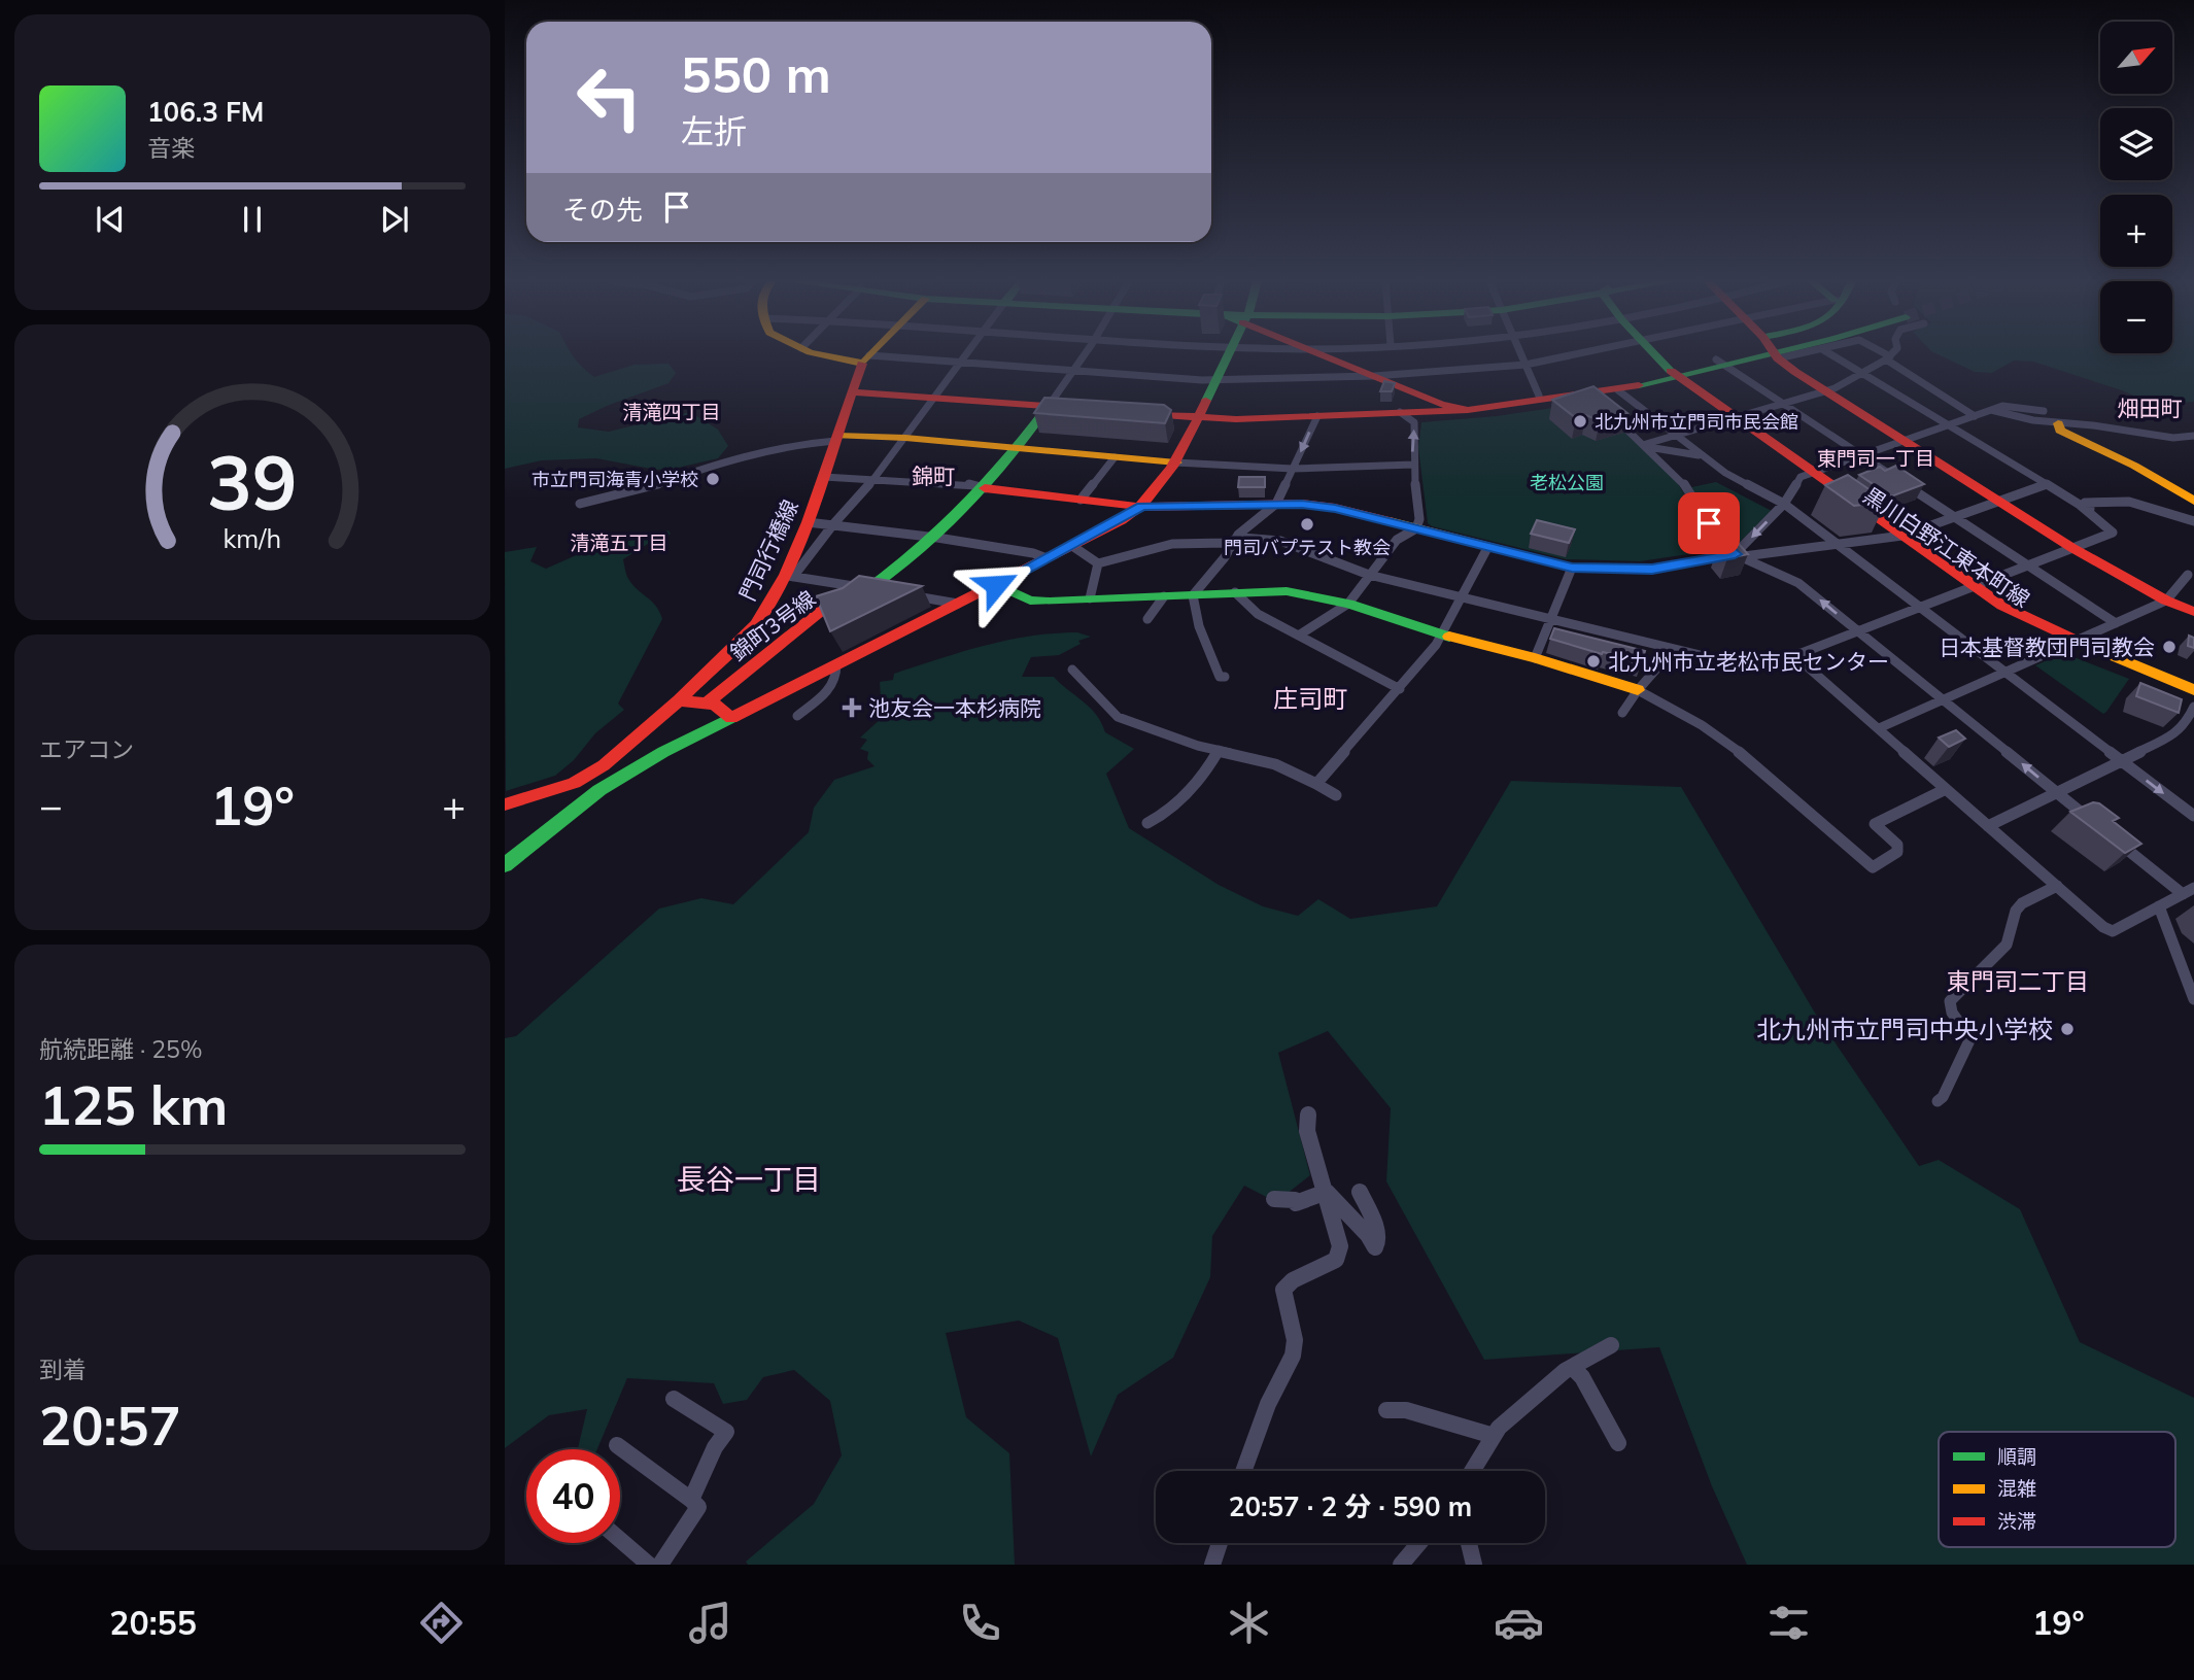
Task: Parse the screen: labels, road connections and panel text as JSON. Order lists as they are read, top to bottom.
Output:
{
  "streets": {
    "main road": ["黒川白野江東本町線", "門司行橋線", "錦町3号線"]
  },
  "districts": [
    "畑田町",
    "清滝四丁目",
    "東門司一丁目",
    "錦町",
    "清滝五丁目",
    "庄司町",
    "東門司二丁目",
    "長谷一丁目"
  ],
  "parks": ["老松公園"],
  "places": {
    "other": [
      "北九州市立門司市民会館",
      "市立門司海青小学校",
      "門司バプテスト教会",
      "日本基督教団門司教会",
      "北九州市立老松市民センター",
      "北九州市立門司中央小学校"
    ],
    "health": ["池友会一本杉病院"]
  },
  "legend": ["順調", "混雑", "渋滞"],
  "north": "top right",
  "page": {
    "map_buttons": ["+", "−"],
    "turn": ["550 m", "左折"],
    "song": ["106.3 FM", "音楽"],
    "then": "その先",
    "tile": [
      "エアコン",
      ["航続距離 · 25%", "125 km"],
      ["到着", "20:57"]
    ],
    "heat": ["−", "19°", "+"],
    "limit": "40",
    "trip": "20:57 · 2 分 · 590 m",
    "tabs": ["20:55", "19°"],
    "gauge": ["39", "km/h"]
  }
}
